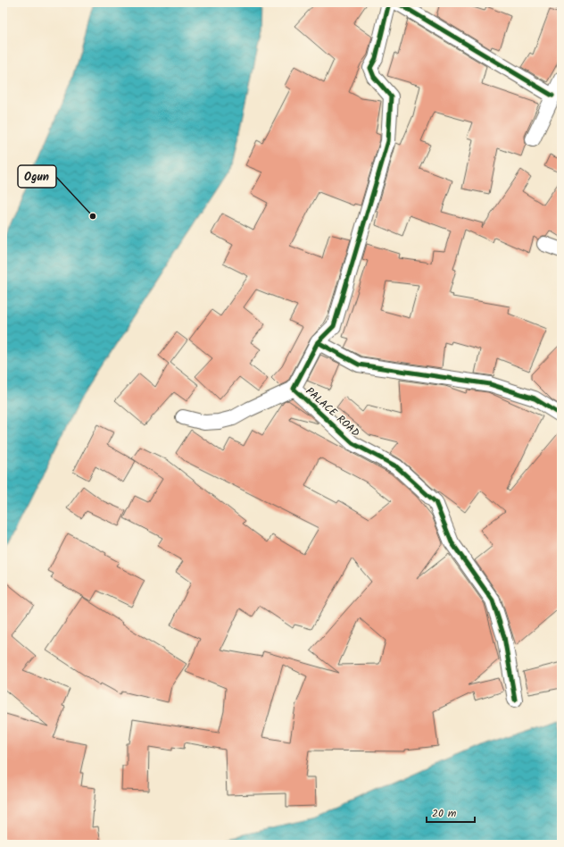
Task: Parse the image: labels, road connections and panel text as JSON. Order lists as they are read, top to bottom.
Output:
{
  "streets": {
    "street": ["PALACE ROAD"]
  },
  "places": ["Ogun"],
  "scale_bar": "20 m"
}
